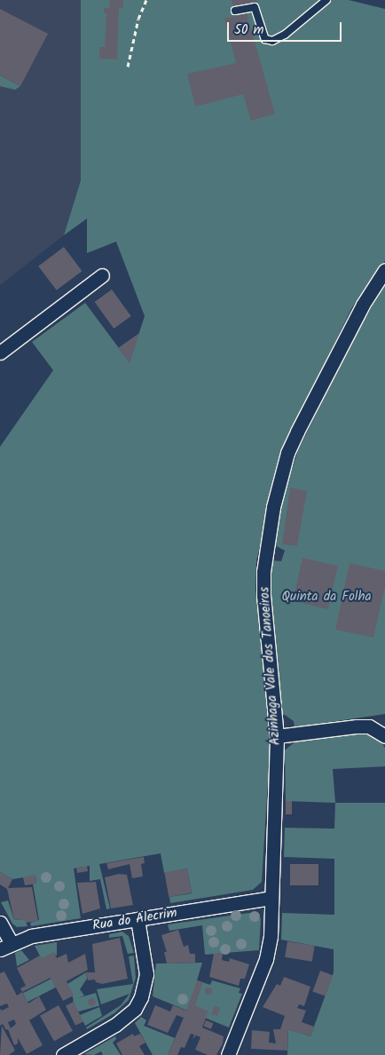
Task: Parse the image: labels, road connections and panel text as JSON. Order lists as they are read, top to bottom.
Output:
{
  "streets": {
    "street": ["Azinhaga Vale dos Tanoeiros", "Rua do Alecrim"]
  },
  "crossings": [
    ["Azinhaga Vale dos Tanoeiros", "Rua do Alecrim"]
  ],
  "parks": ["Quinta da Folha"],
  "scale_bar": "50 m"
}
